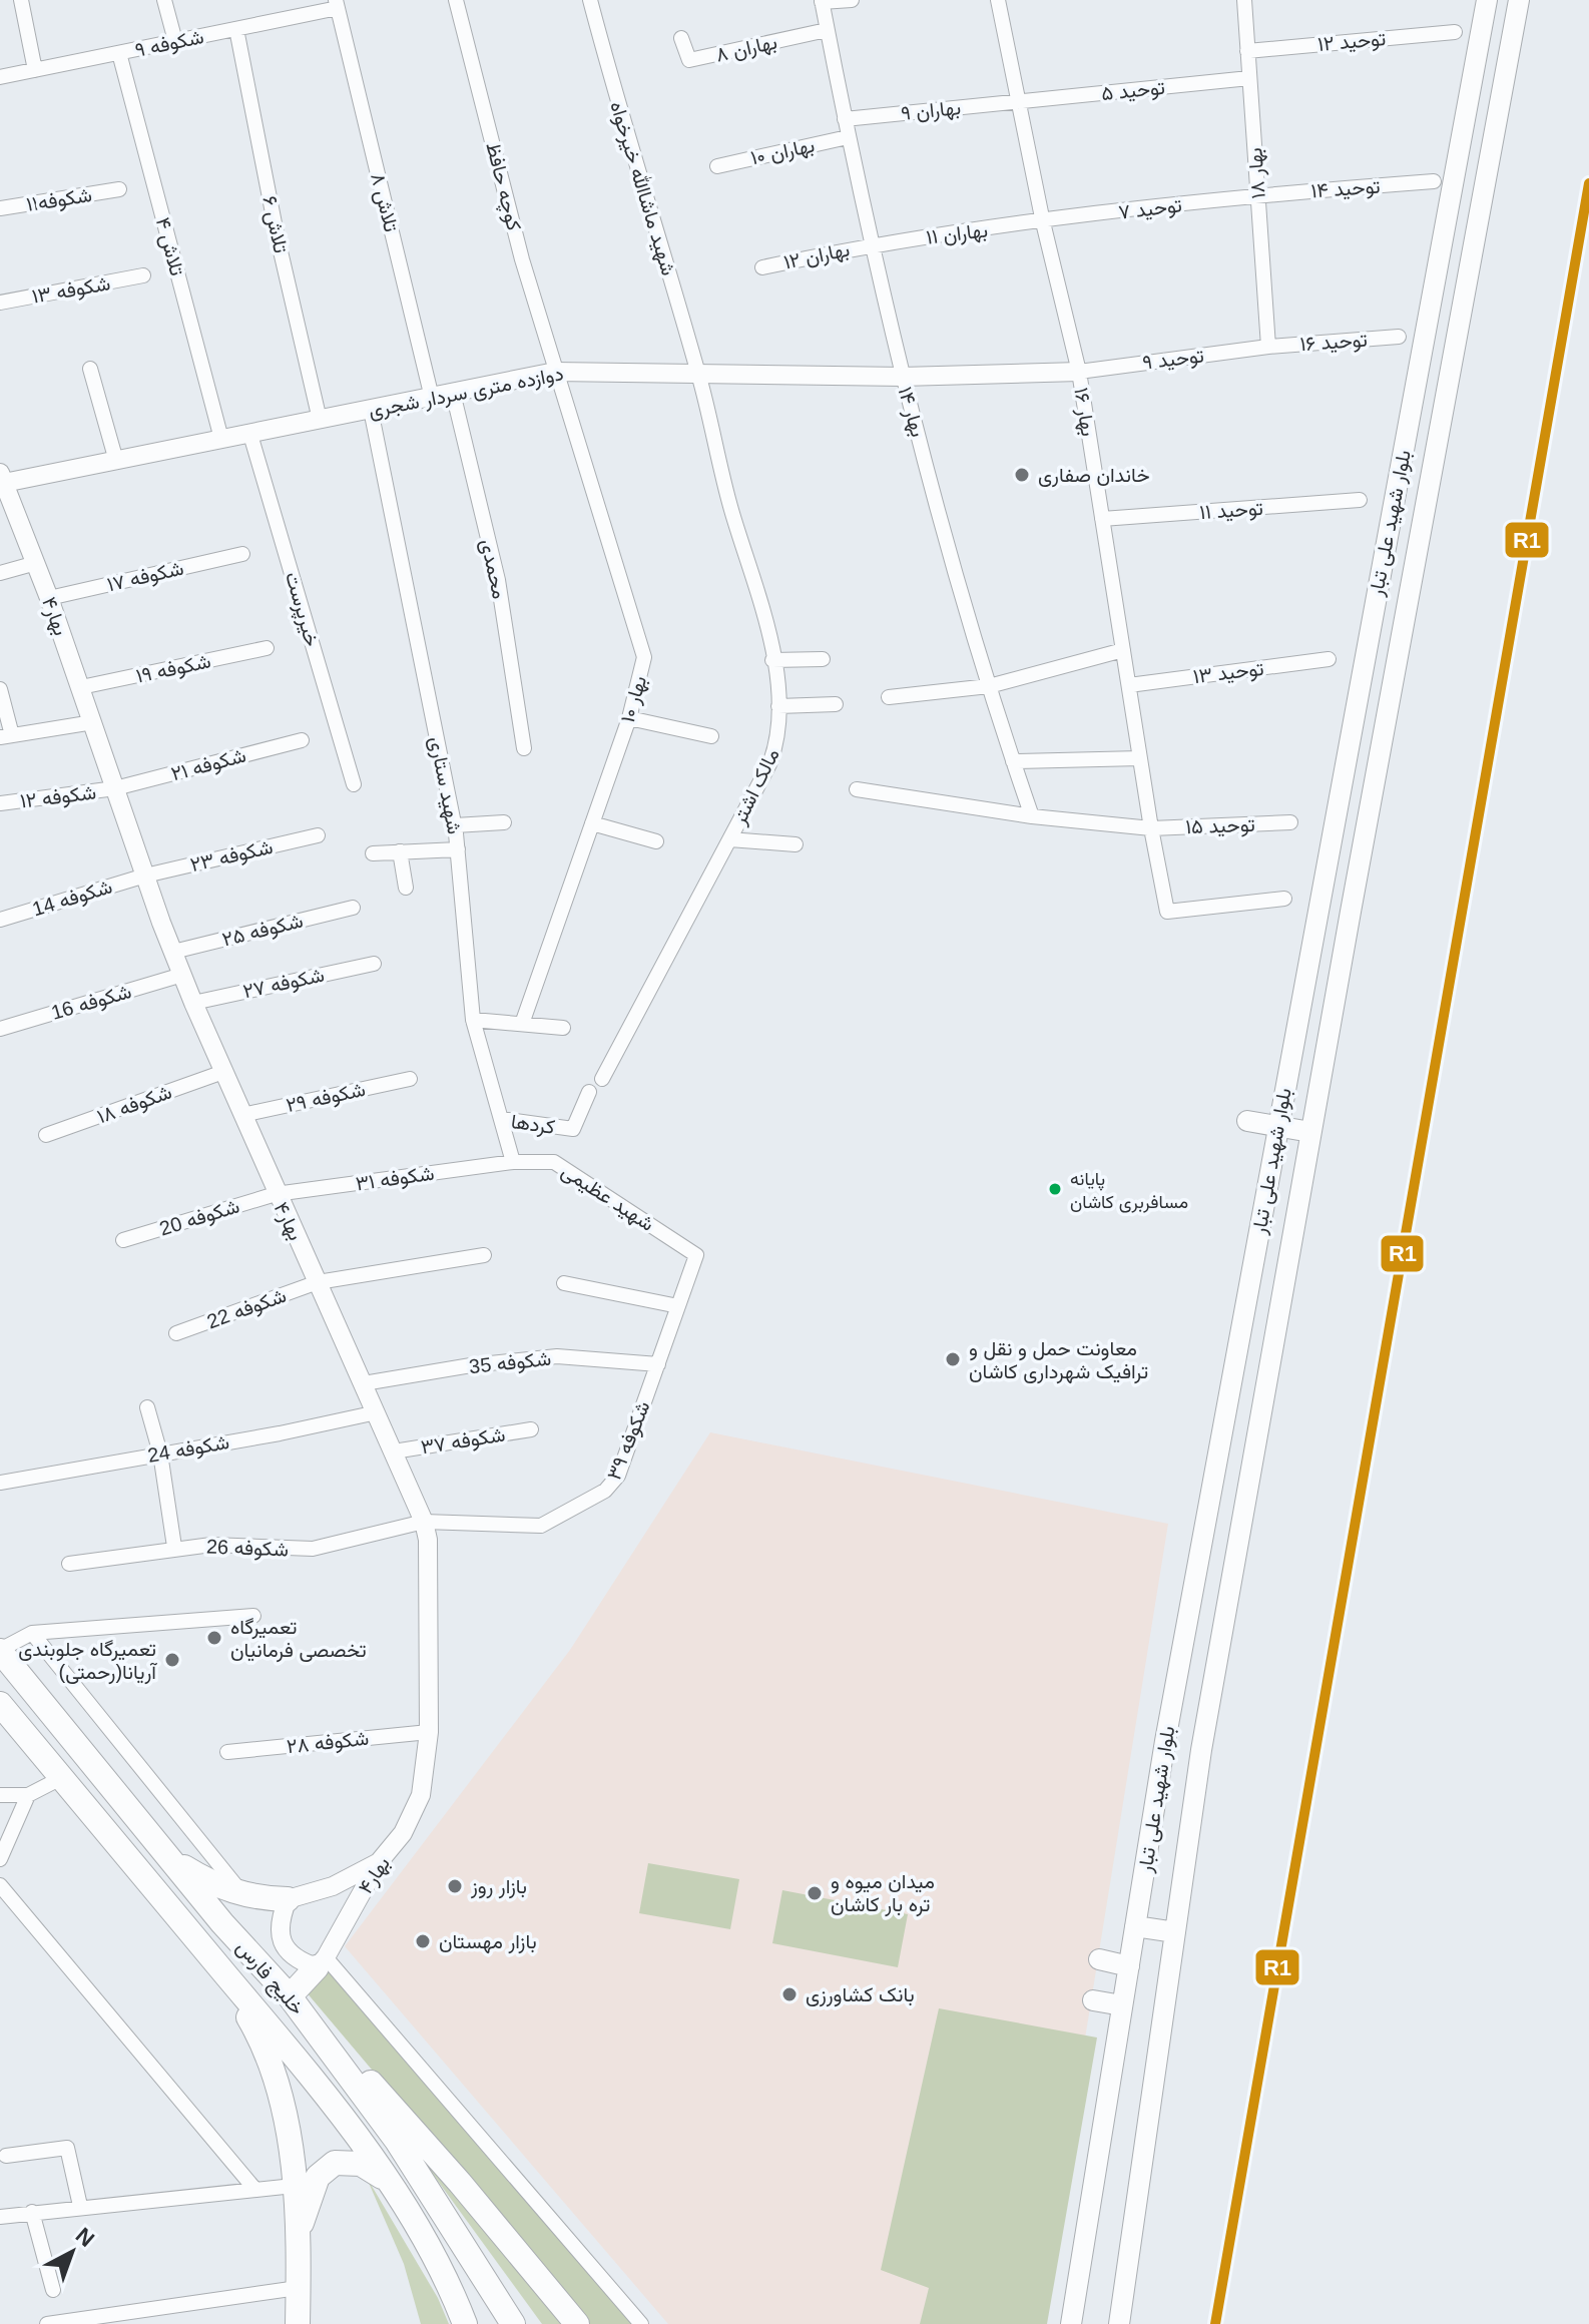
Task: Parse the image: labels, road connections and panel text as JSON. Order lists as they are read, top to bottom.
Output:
{
  "streets": {
    "highway": ["خلیج فارس"],
    "main road": ["بلوار شهید علی تبار"],
    "street": [
      "توحید ۱۲",
      "شکوفه ۹",
      "بهاران ۸",
      "توحید ۵",
      "بهاران ۹",
      "بهاران ۱۰",
      "بهار ۱۸",
      "کوچه حافظ",
      "شهید ماشاالله خیرخواه",
      "توحید ۱۴",
      "شکوفه۱۱",
      "تلاش ۸",
      "توحید ۷",
      "تلاش ۶",
      "بهاران ۱۱",
      "تلاش ۴",
      "بهاران ۱۲",
      "شکوفه ۱۳",
      "توحید ۱۶",
      "توحید ۹",
      "دوازده متری سردار شجری",
      "بهار ۱۴",
      "بهار ۱۶",
      "توحید ۱۱",
      "محمدی",
      "شکوفه ۱۷",
      "خیرپرست",
      "بهار۴",
      "شکوفه ۱۹",
      "توحید ۱۳",
      "بهار ۱۰",
      "شکوفه ۲۱",
      "شهید ستاری",
      "مالک اشتر",
      "شکوفه ۱۲",
      "توحید ۱۵",
      "شکوفه ۲۳",
      "شکوفه 14",
      "شکوفه ۲۵",
      "شکوفه ۲۷",
      "شکوفه 16",
      "شکوفه ۲۹",
      "شکوفه ۱۸",
      "کردها",
      "شکوفه ۳۱",
      "شهید عظیمی",
      "شکوفه 20",
      "شکوفه 22",
      "شکوفه 35",
      "شکوفه ۳۷",
      "شکوفه ۳۹",
      "شکوفه 24",
      "شکوفه 26",
      "شکوفه ۲۸"
    ]
  },
  "crossings": [
    ["توحید ۱۲", "بهار ۱۸"],
    ["شکوفه ۹", "تلاش ۸"],
    ["شکوفه ۹", "تلاش ۶"],
    ["شکوفه ۹", "تلاش ۴"],
    ["بهاران ۸", "بهار ۱۴"],
    ["توحید ۵", "بهاران ۹"],
    ["توحید ۵", "بهار ۱۸"],
    ["توحید ۵", "بهار ۱۶"],
    ["بهاران ۹", "بهار ۱۴"],
    ["بهاران ۹", "بهار ۱۶"],
    ["بهاران ۱۰", "بهار ۱۴"],
    ["بهار ۱۸", "توحید ۱۴"],
    ["بهار ۱۸", "توحید ۷"],
    ["بهار ۱۸", "توحید ۱۶"],
    ["بهار ۱۸", "توحید ۹"],
    ["کوچه حافظ", "دوازده متری سردار شجری"],
    ["کوچه حافظ", "بهار ۱۰"],
    ["شهید ماشاالله خیرخواه", "دوازده متری سردار شجری"],
    ["شهید ماشاالله خیرخواه", "مالک اشتر"],
    ["توحید ۱۴", "توحید ۷"],
    ["تلاش ۸", "دوازده متری سردار شجری"],
    ["توحید ۷", "بهاران ۱۱"],
    ["توحید ۷", "بهار ۱۶"],
    ["تلاش ۶", "دوازده متری سردار شجری"],
    ["بهاران ۱۱", "بهاران ۱۲"],
    ["بهاران ۱۱", "بهار ۱۴"],
    ["بهاران ۱۱", "بهار ۱۶"],
    ["تلاش ۴", "دوازده متری سردار شجری"],
    ["بهاران ۱۲", "بهار ۱۴"],
    ["توحید ۱۶", "توحید ۹"],
    ["توحید ۹", "دوازده متری سردار شجری"],
    ["توحید ۹", "بهار ۱۶"],
    ["دوازده متری سردار شجری", "بهار ۱۴"],
    ["دوازده متری سردار شجری", "بهار ۱۶"],
    ["دوازده متری سردار شجری", "محمدی"],
    ["دوازده متری سردار شجری", "خیرپرست"],
    ["دوازده متری سردار شجری", "بهار۴"],
    ["دوازده متری سردار شجری", "بهار ۱۰"],
    ["دوازده متری سردار شجری", "شهید ستاری"],
    ["دوازده متری سردار شجری", "مالک اشتر"],
    ["بهار ۱۴", "توحید ۱۵"],
    ["بهار ۱۶", "توحید ۱۱"],
    ["بهار ۱۶", "توحید ۱۳"],
    ["بهار ۱۶", "توحید ۱۵"],
    ["شکوفه ۱۷", "بهار۴"],
    ["بهار۴", "شکوفه ۱۹"],
    ["بهار۴", "شکوفه ۲۱"],
    ["بهار۴", "شکوفه ۱۲"],
    ["بهار۴", "شکوفه ۲۳"],
    ["بهار۴", "شکوفه 14"],
    ["بهار۴", "شکوفه ۲۵"],
    ["بهار۴", "شکوفه ۲۷"],
    ["بهار۴", "شکوفه 16"],
    ["بهار۴", "شکوفه ۲۹"],
    ["بهار۴", "شکوفه ۱۸"],
    ["بهار۴", "شکوفه ۳۱"],
    ["بهار۴", "شکوفه 20"],
    ["بهار۴", "شکوفه 22"],
    ["بهار۴", "شکوفه 35"],
    ["بهار۴", "شکوفه ۳۷"],
    ["بهار۴", "شکوفه ۳۹"],
    ["بهار۴", "شکوفه 24"],
    ["بهار۴", "شکوفه 26"],
    ["بهار۴", "شکوفه ۲۸"],
    ["شکوفه ۲۱", "شکوفه ۱۲"],
    ["شهید ستاری", "کردها"],
    ["شهید ستاری", "شکوفه ۳۱"],
    ["شهید ستاری", "شهید عظیمی"],
    ["شکوفه ۲۳", "شکوفه 14"],
    ["شکوفه ۳۱", "شهید عظیمی"],
    ["شکوفه ۳۱", "شکوفه 20"],
    ["شهید عظیمی", "شکوفه ۳۹"],
    ["شکوفه 35", "شکوفه ۳۹"],
    ["شکوفه ۳۹", "شکوفه 26"]
  ],
  "places": [
    "خاندان صفاری",
    "پایانه مسافربری کاشان",
    "معاونت حمل و نقل و ترافیک شهرداری کاشان",
    "تعمیرگاه تخصصی فرمانیان",
    "تعمیرگاه جلوبندی آریانا(رحمتی)",
    "بازار روز",
    "میدان میوه و تره بار کاشان",
    "بازار مهستان",
    "بانک کشاورزی"
  ],
  "lines": ["transit line R1"],
  "north": "top right"
}
